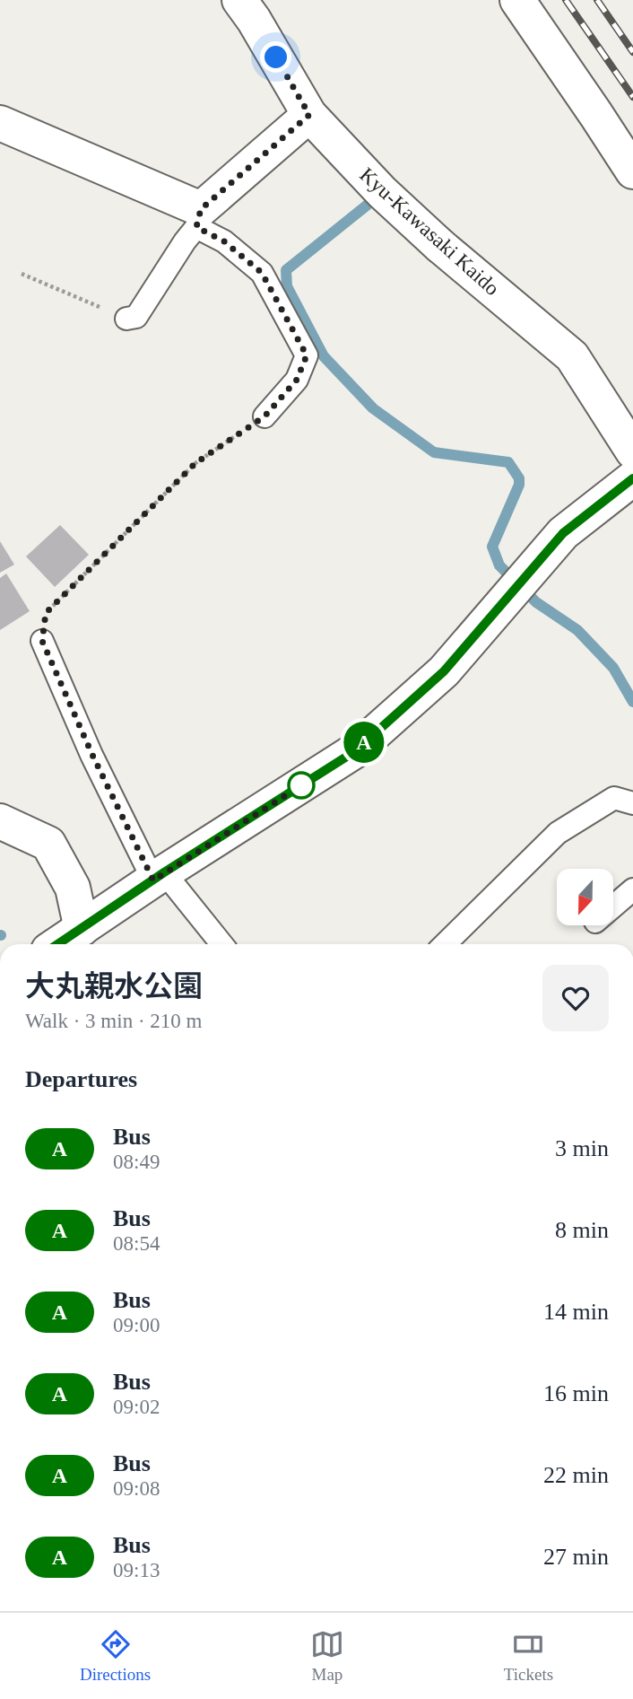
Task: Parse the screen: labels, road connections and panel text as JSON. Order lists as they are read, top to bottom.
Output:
{
  "streets": {
    "street": ["Kyu-Kawasaki Kaido"]
  },
  "lines": ["bus line A"],
  "north": "bottom",
  "page": {
    "on_map": "A",
    "heading": [
      ["大丸親水公園", "Walk · 3 min · 210 m"],
      "Departures"
    ],
    "list": [
      {
        "mark": "A",
        "name": "Bus",
        "note": "08:49",
        "value": "3 min"
      },
      {
        "mark": "A",
        "name": "Bus",
        "note": "08:54",
        "value": "8 min"
      },
      {
        "mark": "A",
        "name": "Bus",
        "note": "09:00",
        "value": "14 min"
      },
      {
        "mark": "A",
        "name": "Bus",
        "note": "09:02",
        "value": "16 min"
      },
      {
        "mark": "A",
        "name": "Bus",
        "note": "09:08",
        "value": "22 min"
      },
      {
        "mark": "A",
        "name": "Bus",
        "note": "09:13",
        "value": "27 min"
      }
    ],
    "tabs": ["Directions", "Map", "Tickets"]
  }
}
